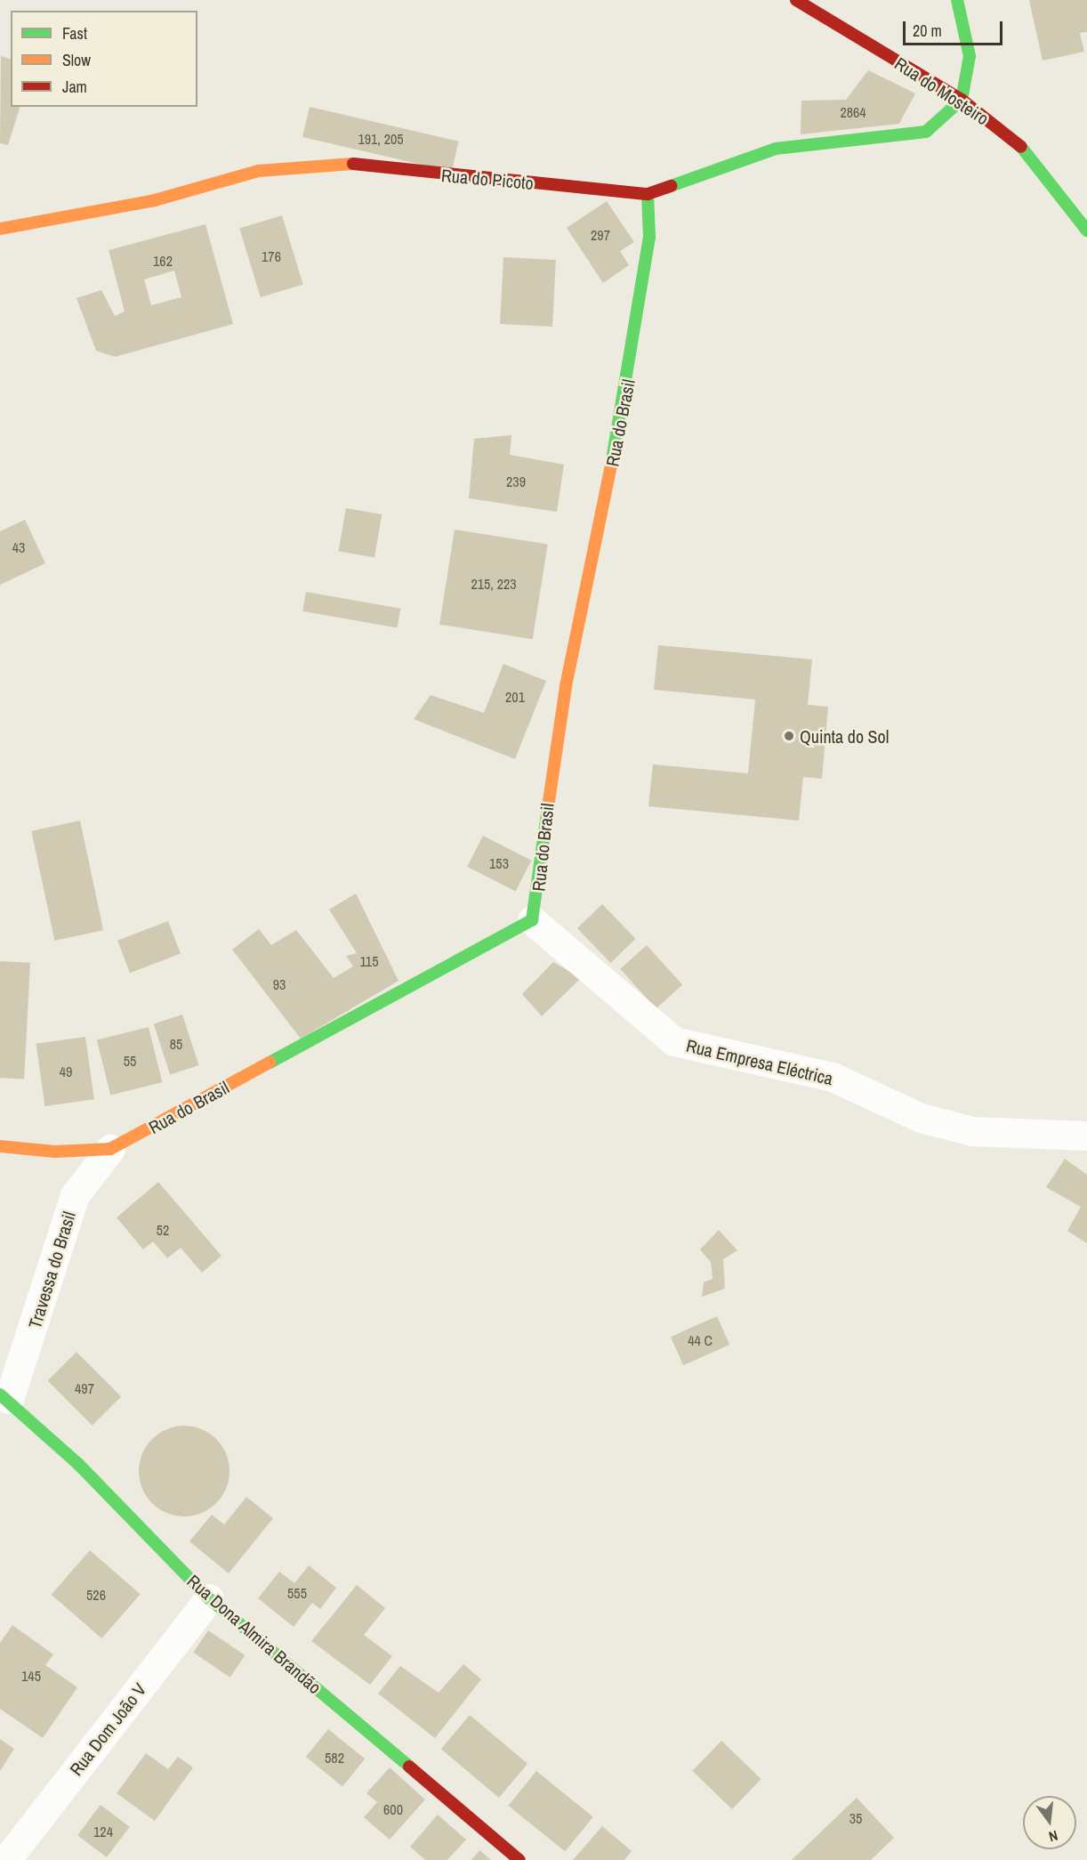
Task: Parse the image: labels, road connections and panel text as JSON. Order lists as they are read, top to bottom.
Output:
{
  "streets": {
    "street": [
      "Rua do Mosteiro",
      "Rua do Picoto",
      "Rua do Brasil",
      "Rua Empresa Eléctrica",
      "Travessa do Brasil",
      "Rua Dona Almira Brandão",
      "Rua Dom João V"
    ]
  },
  "crossings": [
    ["Rua do Mosteiro", "Rua do Picoto"],
    ["Rua do Picoto", "Rua do Brasil"],
    ["Rua do Brasil", "Rua Empresa Eléctrica"],
    ["Rua do Brasil", "Travessa do Brasil"],
    ["Travessa do Brasil", "Rua Dona Almira Brandão"],
    ["Rua Dona Almira Brandão", "Rua Dom João V"]
  ],
  "places": ["Quinta do Sol"],
  "house_numbers": [
    "2864",
    "191, 205",
    "297",
    "176",
    "162",
    "239",
    "43",
    "215, 223",
    "201",
    "153",
    "115",
    "93",
    "85",
    "55",
    "49",
    "52",
    "44 C",
    "497",
    "555",
    "526",
    "145",
    "582",
    "600",
    "35",
    "124"
  ],
  "legend": ["Fast", "Slow", "Jam"],
  "scale_bar": "20 m",
  "north": "bottom"
}
